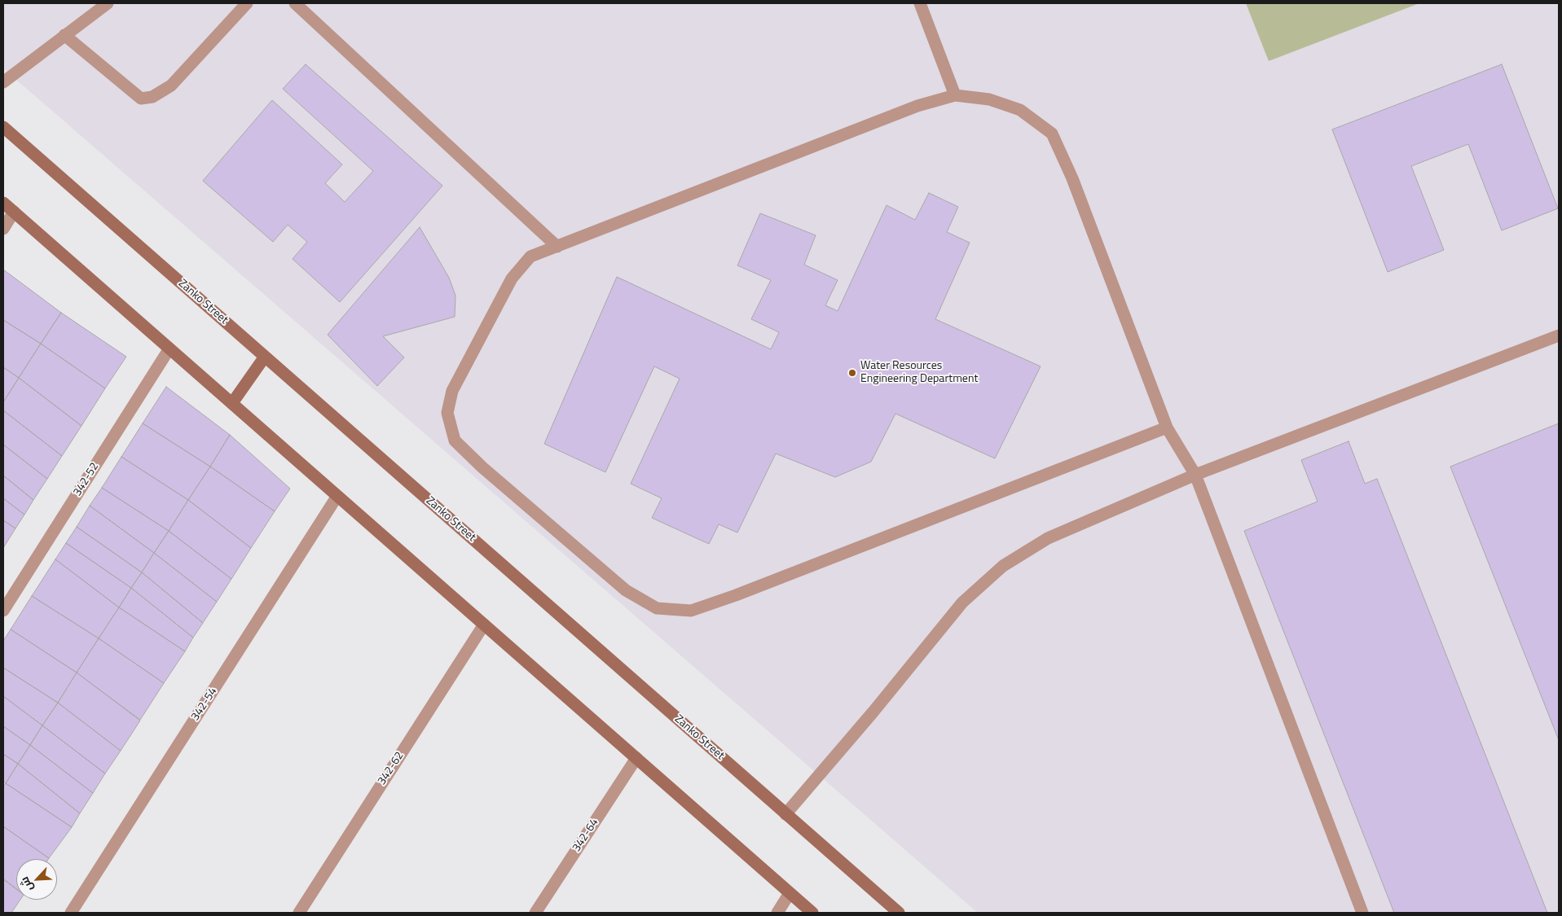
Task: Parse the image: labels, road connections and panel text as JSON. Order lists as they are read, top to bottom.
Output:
{
  "streets": {
    "main road": ["Zanko Street"],
    "street": [
      "342-52",
      "342-54",
      "342-62",
      "342-64"
    ]
  },
  "places": ["Water Resources Engineering Department"],
  "north": "bottom left"
}
